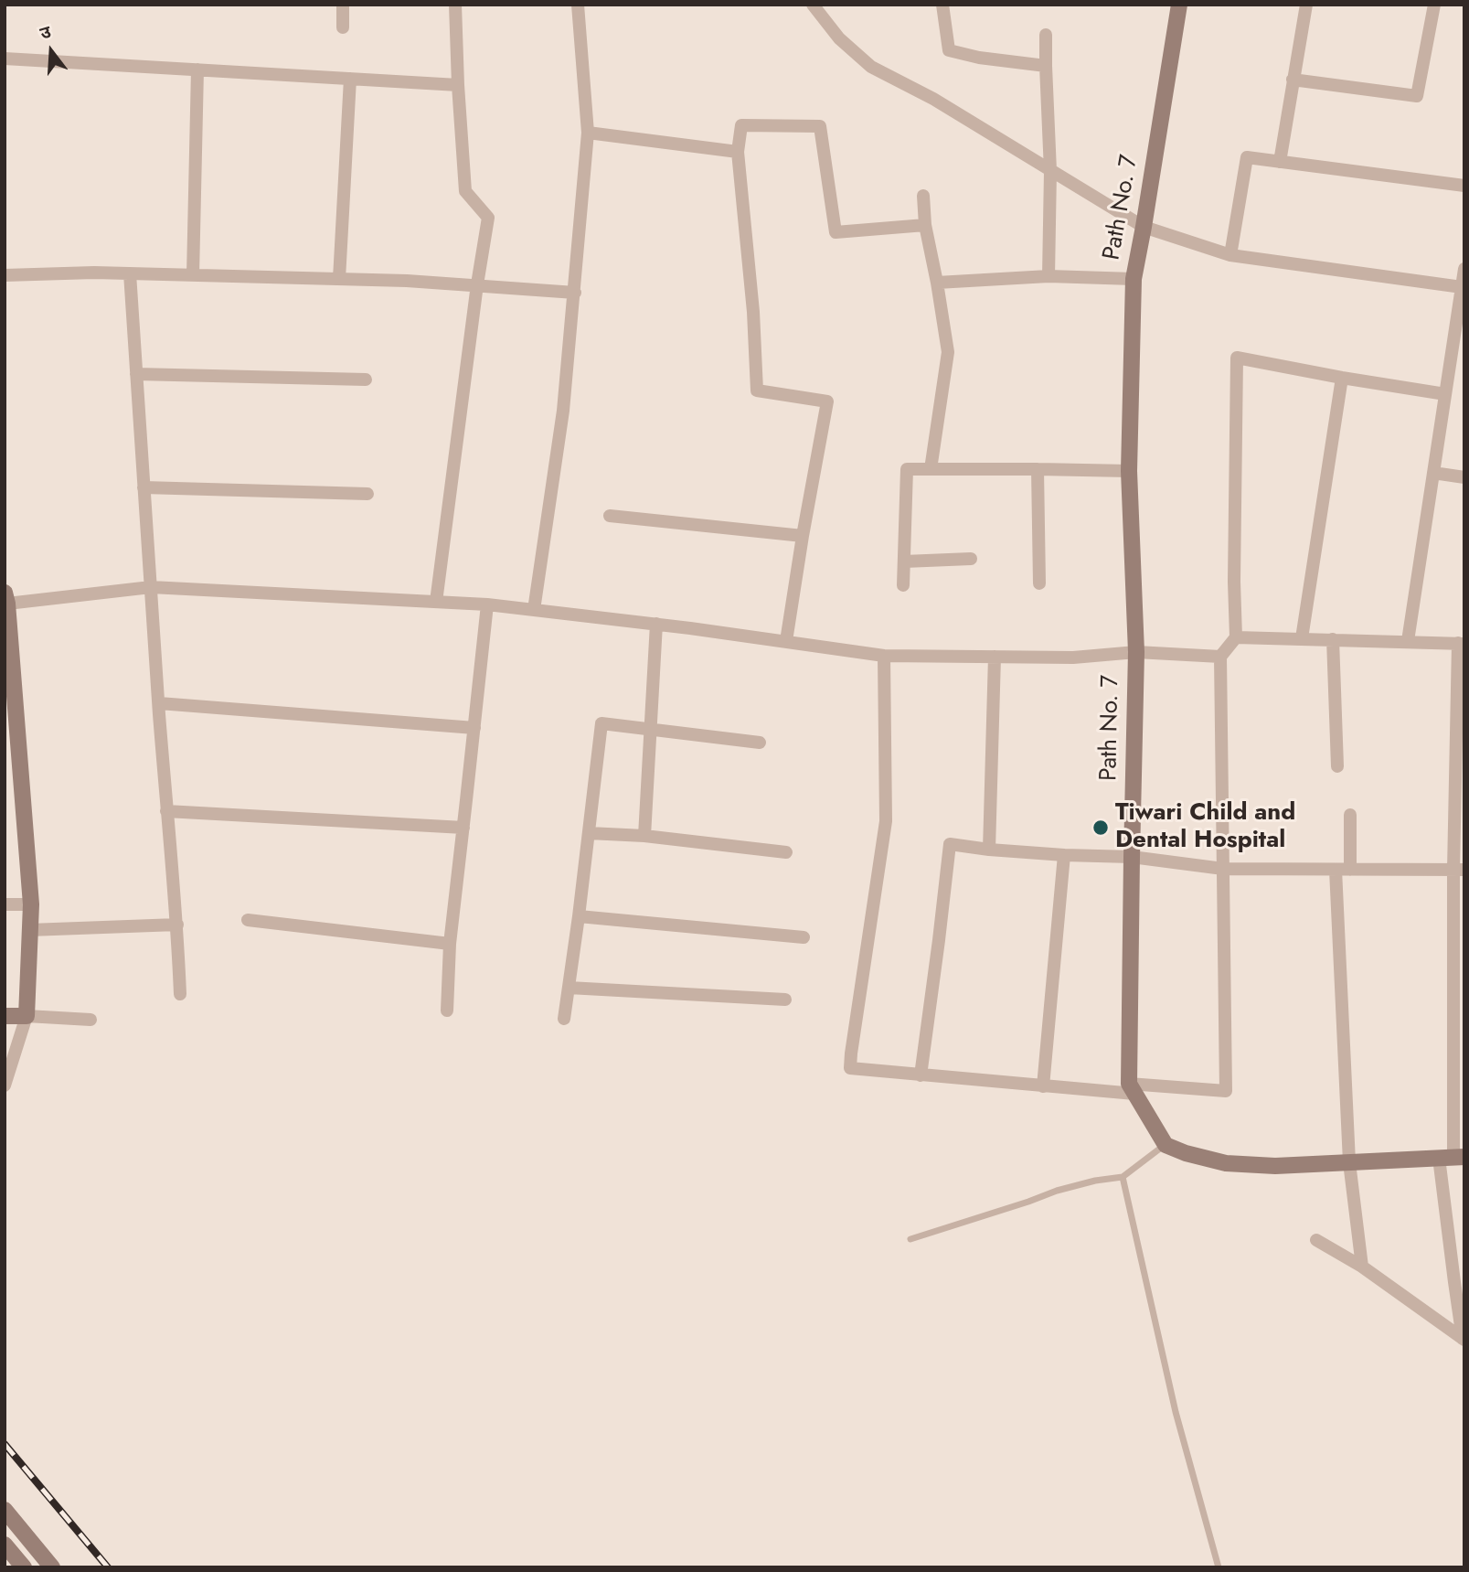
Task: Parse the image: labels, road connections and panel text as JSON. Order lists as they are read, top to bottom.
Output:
{
  "streets": {
    "street": ["Path No. 7"]
  },
  "places": ["Tiwari Child and Dental Hospital"],
  "north": "top"
}
